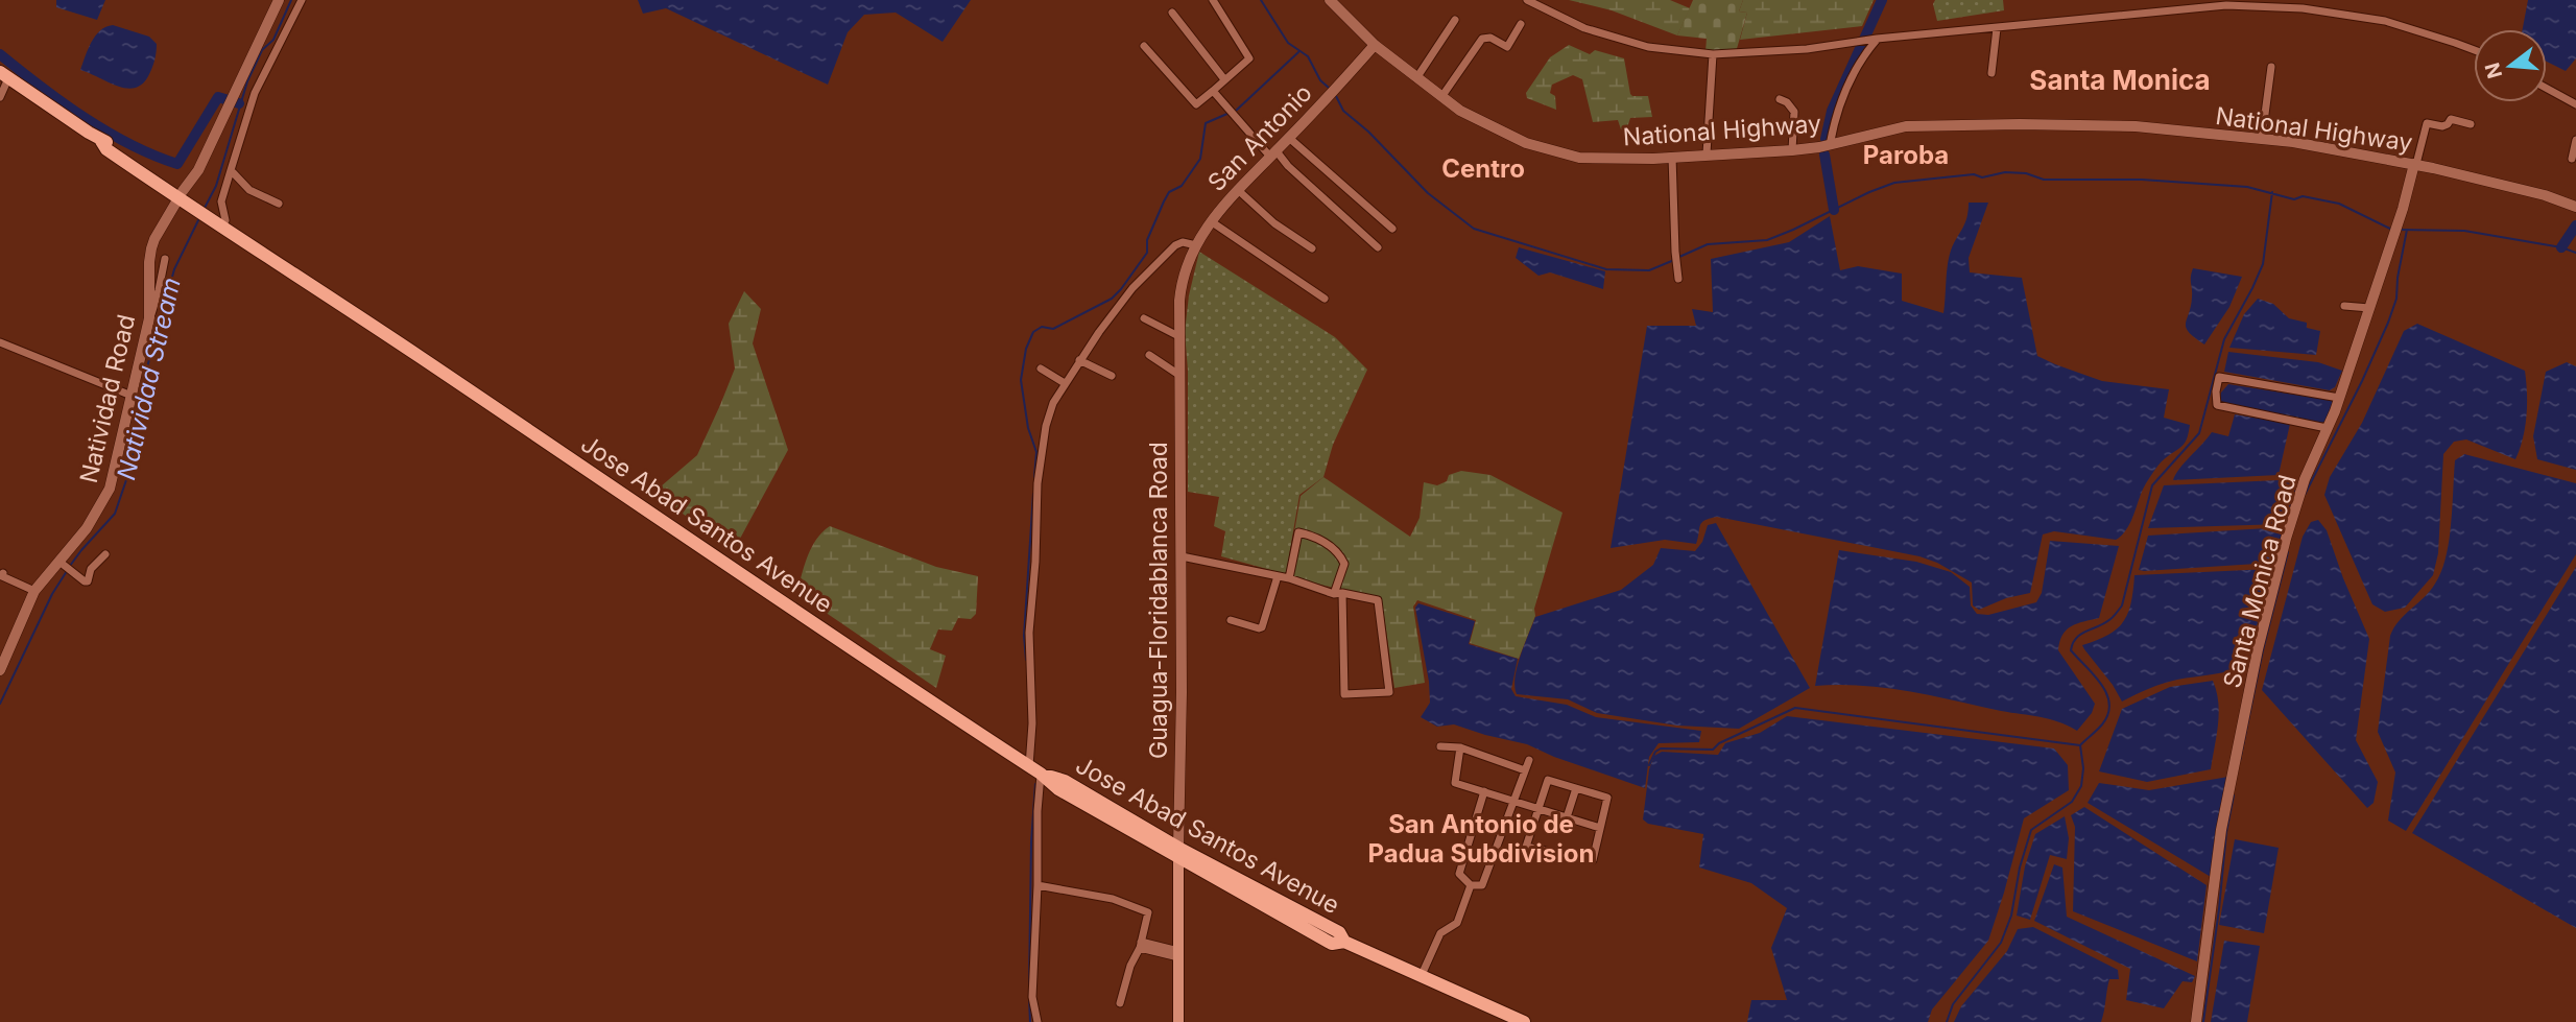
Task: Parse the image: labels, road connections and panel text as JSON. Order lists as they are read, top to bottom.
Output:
{
  "streets": {
    "highway": ["Jose Abad Santos Avenue"],
    "main road": [
      "National Highway",
      "San Antonio",
      "Natividad Road",
      "Santa Monica Road",
      "Guagua-Floridablanca Road"
    ]
  },
  "crossings": [
    ["National Highway", "San Antonio"],
    ["National Highway", "Santa Monica Road"],
    ["San Antonio", "Guagua-Floridablanca Road"],
    ["Natividad Road", "Jose Abad Santos Avenue"],
    ["Jose Abad Santos Avenue", "Guagua-Floridablanca Road"]
  ],
  "districts": [
    "Santa Monica",
    "Paroba",
    "Centro",
    "San Antonio de Padua Subdivision"
  ],
  "water": ["Natividad Stream"],
  "north": "left"
}
